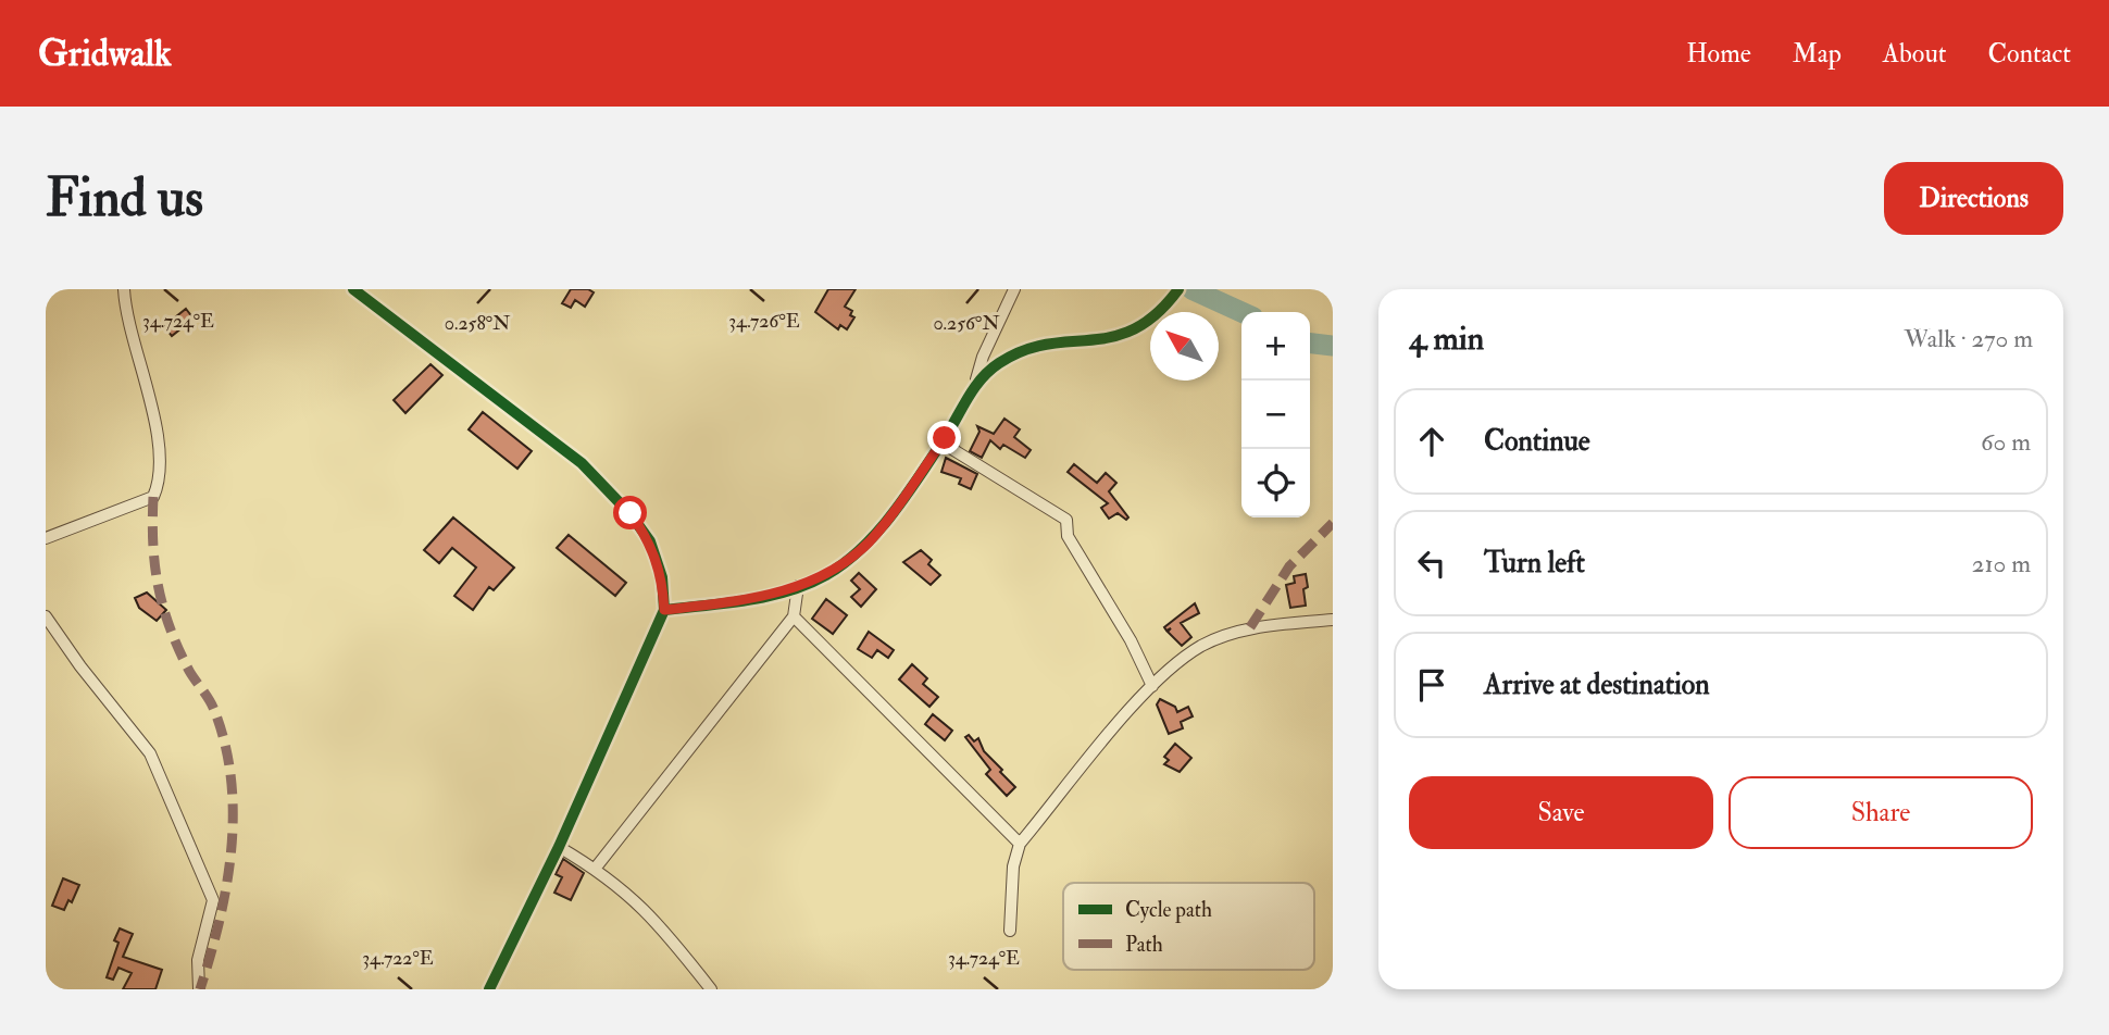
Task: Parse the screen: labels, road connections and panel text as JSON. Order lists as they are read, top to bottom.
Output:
{
  "legend": ["Cycle path", "Path"],
  "north": "top left",
  "page": {
    "header": "Gridwalk",
    "nav": [
      "Home",
      "Map",
      "About",
      "Contact"
    ],
    "buttons": [
      "Directions",
      ["Save", "Share"]
    ],
    "title": "Find us",
    "heading": ["4 min", "Walk · 270 m"],
    "map_buttons": ["+", "−"],
    "list": [
      ["Continue", "60 m"],
      ["Turn left", "210 m"],
      "Arrive at destination"
    ]
  },
  "coordinates": [
    "34.724°E",
    "34.726°E",
    "0.258°N",
    "0.256°N",
    "34.722°E"
  ]
}
